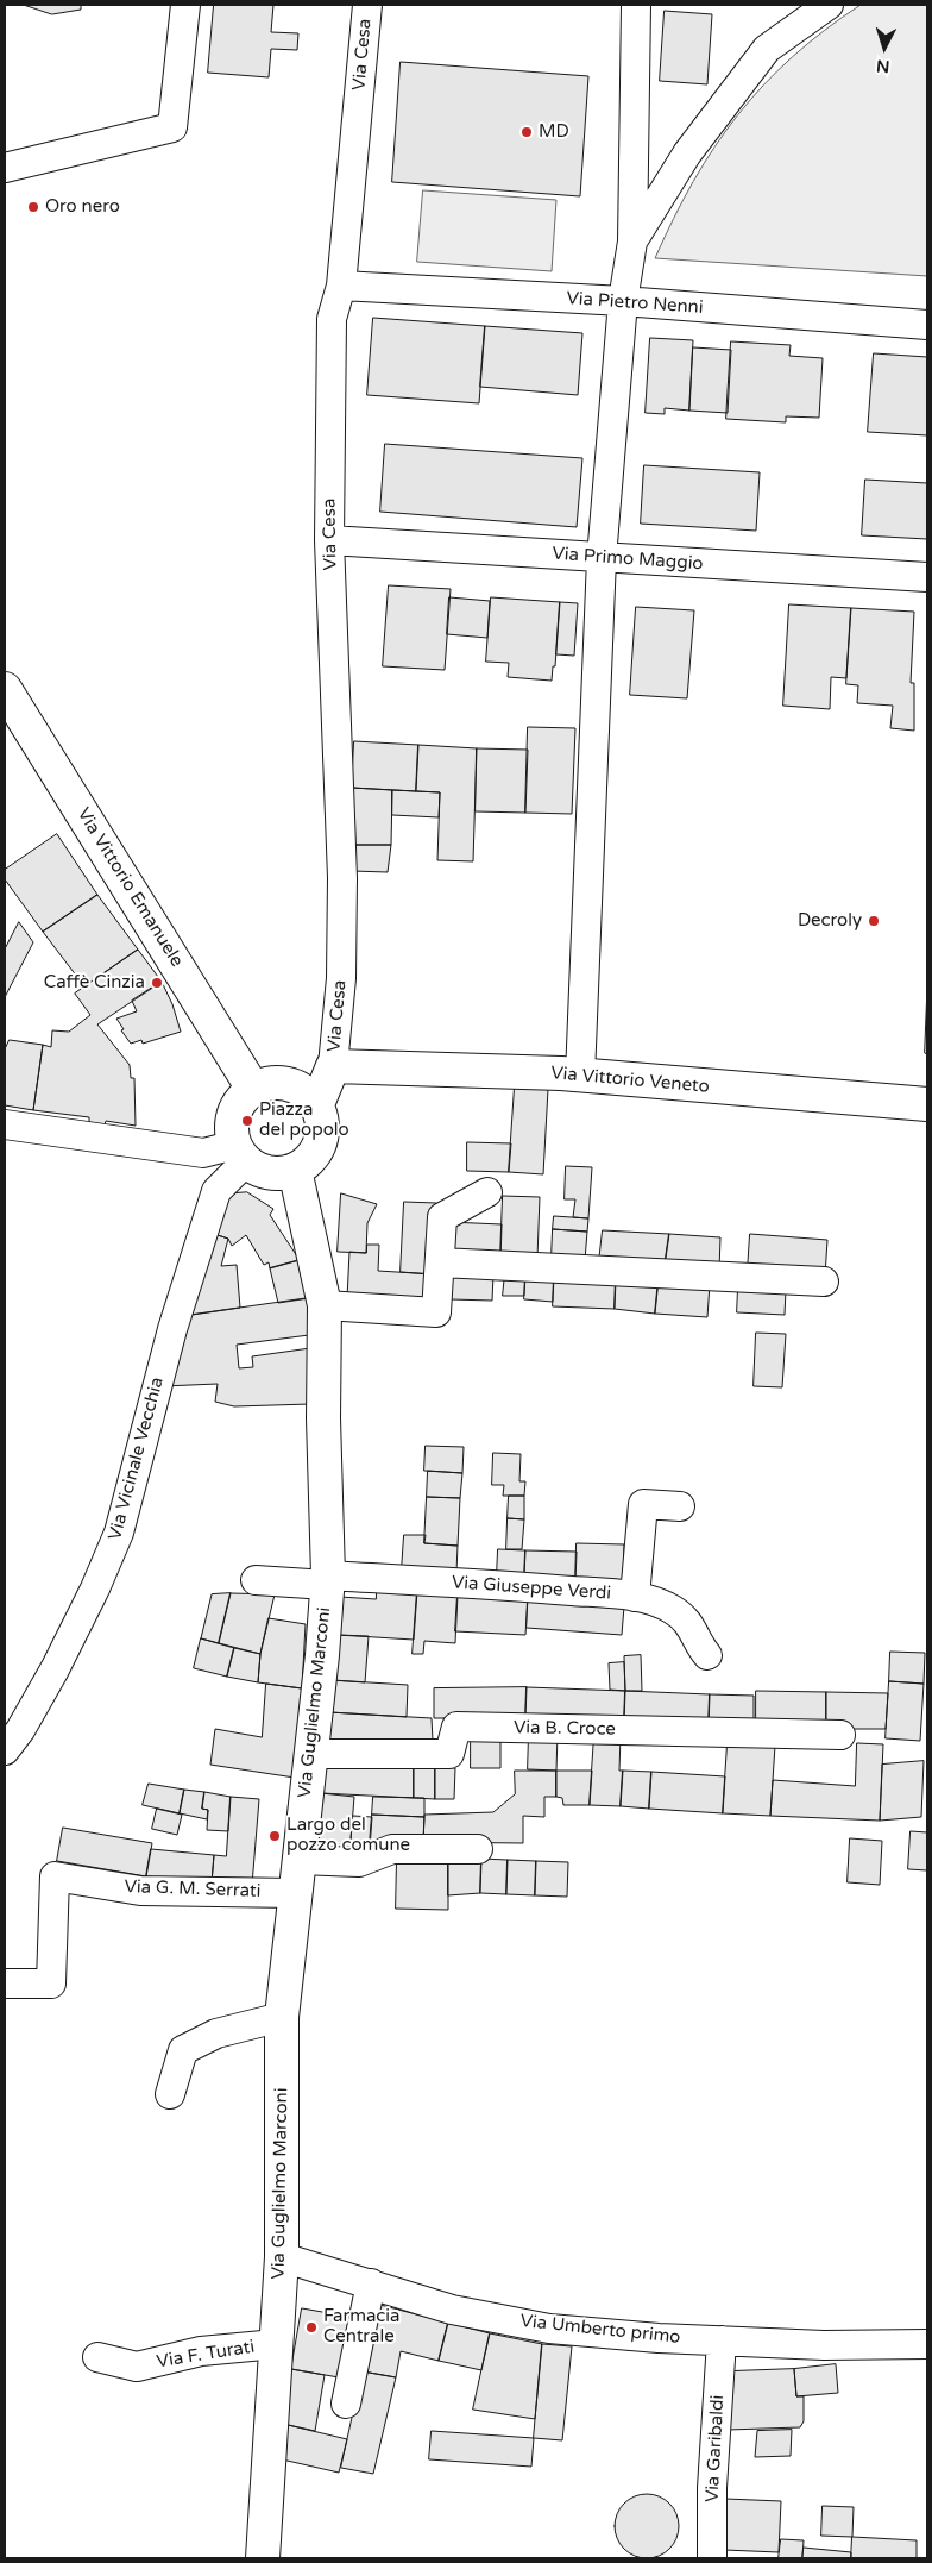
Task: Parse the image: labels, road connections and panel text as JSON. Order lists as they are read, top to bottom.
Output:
{
  "streets": {
    "street": [
      "Via Cesa",
      "Via Pietro Nenni",
      "Via Primo Maggio",
      "Via Vittorio Emanuele",
      "Via Vittorio Veneto",
      "Via Vicinale Vecchia",
      "Via Giuseppe Verdi",
      "Via Guglielmo Marconi",
      "Via B. Croce",
      "Via G. M. Serrati",
      "Via Umberto primo",
      "Via F. Turati",
      "Via Garibaldi"
    ]
  },
  "crossings": [
    ["Via Cesa", "Via Pietro Nenni"],
    ["Via Cesa", "Via Primo Maggio"],
    ["Via Cesa", "Via Vittorio Veneto"],
    ["Via Vittorio Emanuele", "Via Vicinale Vecchia"],
    ["Via Vittorio Emanuele", "Via Guglielmo Marconi"],
    ["Via Vicinale Vecchia", "Via Guglielmo Marconi"],
    ["Via Giuseppe Verdi", "Via Guglielmo Marconi"],
    ["Via Guglielmo Marconi", "Via B. Croce"],
    ["Via Guglielmo Marconi", "Via G. M. Serrati"],
    ["Via Guglielmo Marconi", "Via Umberto primo"],
    ["Via Guglielmo Marconi", "Via F. Turati"],
    ["Via Umberto primo", "Via Garibaldi"]
  ],
  "places": [
    "MD",
    "Oro nero",
    "Decroly",
    "Caffè Cinzia",
    "Piazza del popolo",
    "Largo del pozzo comune",
    "Farmacia Centrale"
  ],
  "north": "bottom"
}
